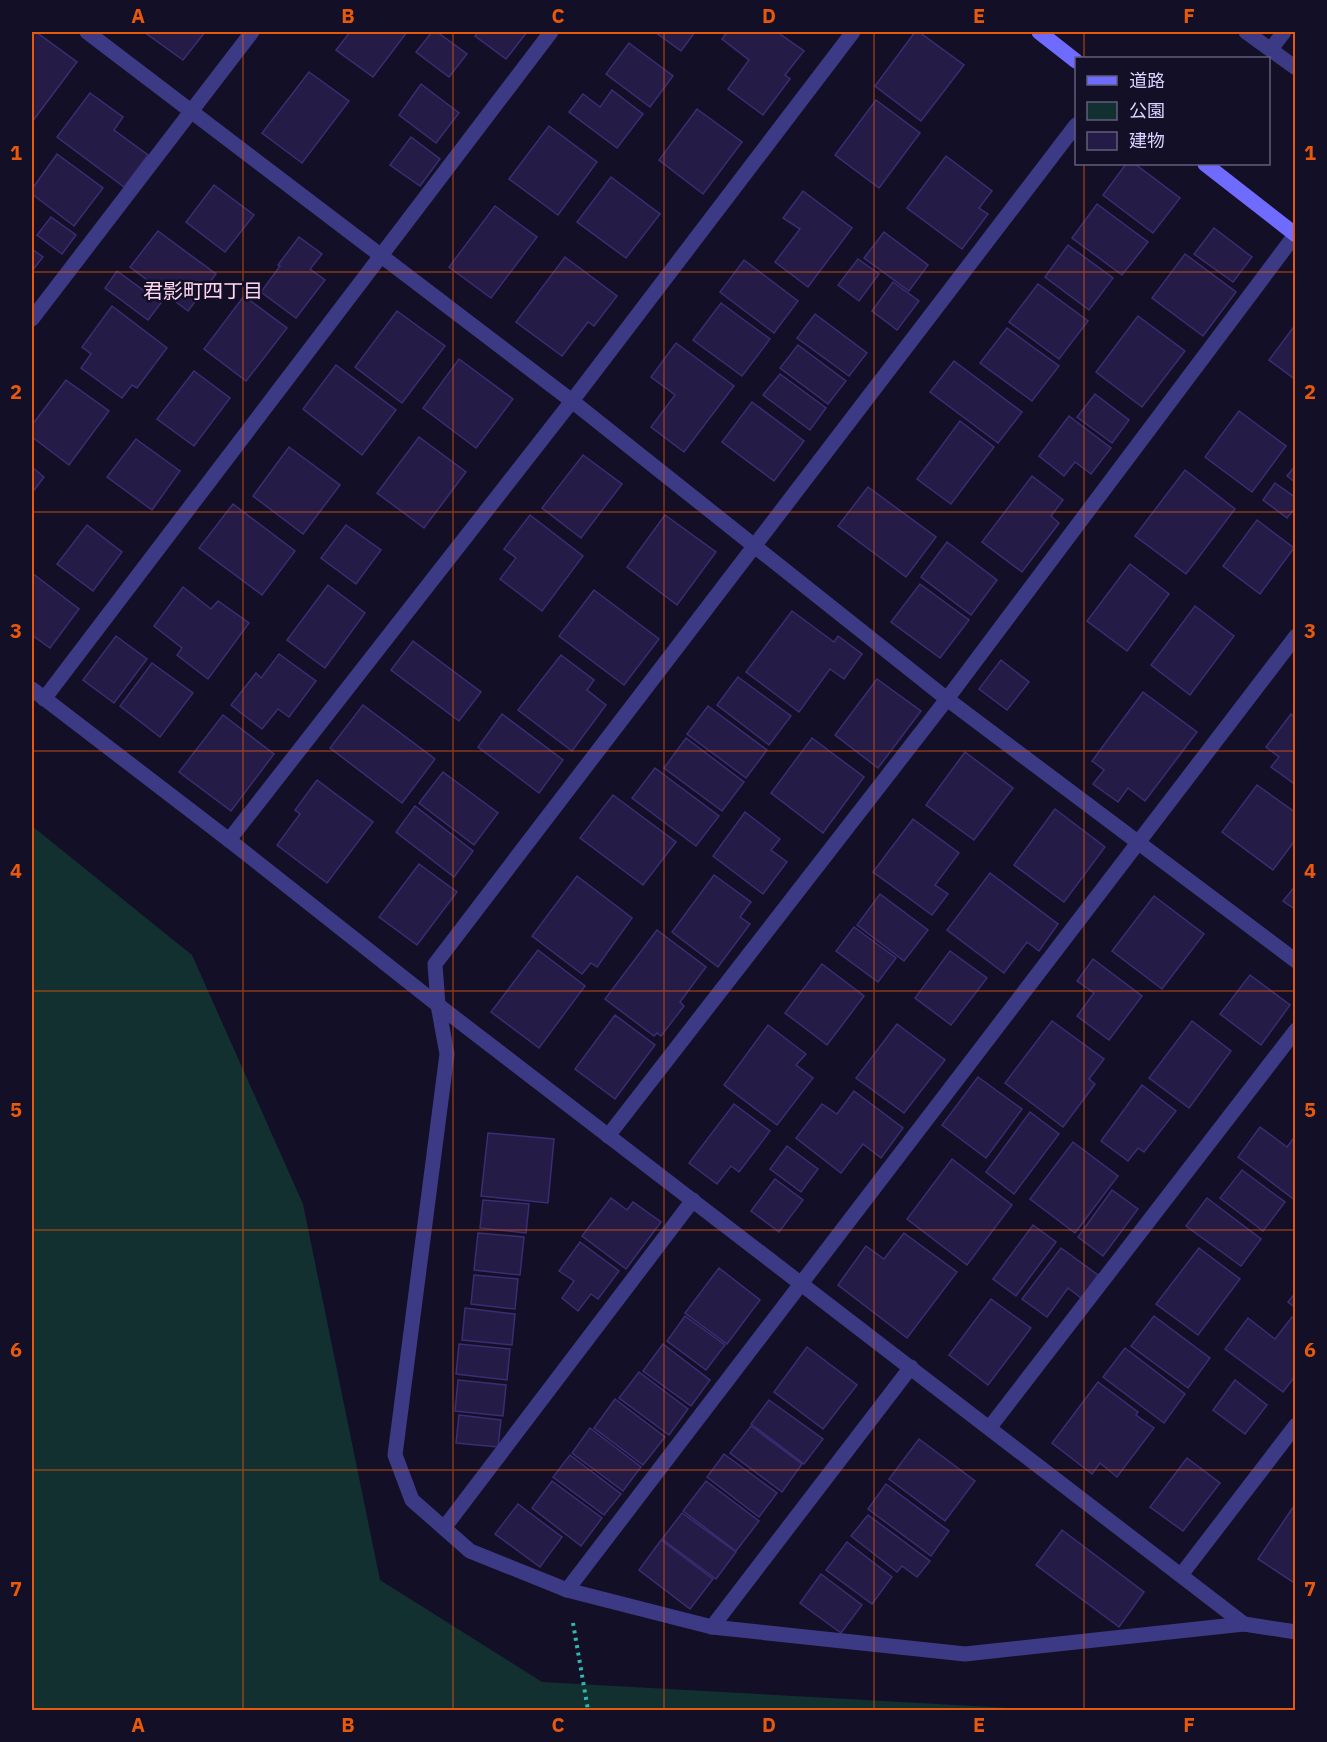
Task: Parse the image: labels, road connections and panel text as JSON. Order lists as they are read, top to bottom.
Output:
{
  "districts": ["君影町四丁目"],
  "legend": ["道路", "公園", "建物"],
  "grid": {
    "columns": [
      "A",
      "B",
      "C",
      "D",
      "E",
      "F"
    ],
    "rows": [
      "1",
      "2",
      "3",
      "4",
      "5",
      "6",
      "7"
    ]
  }
}
